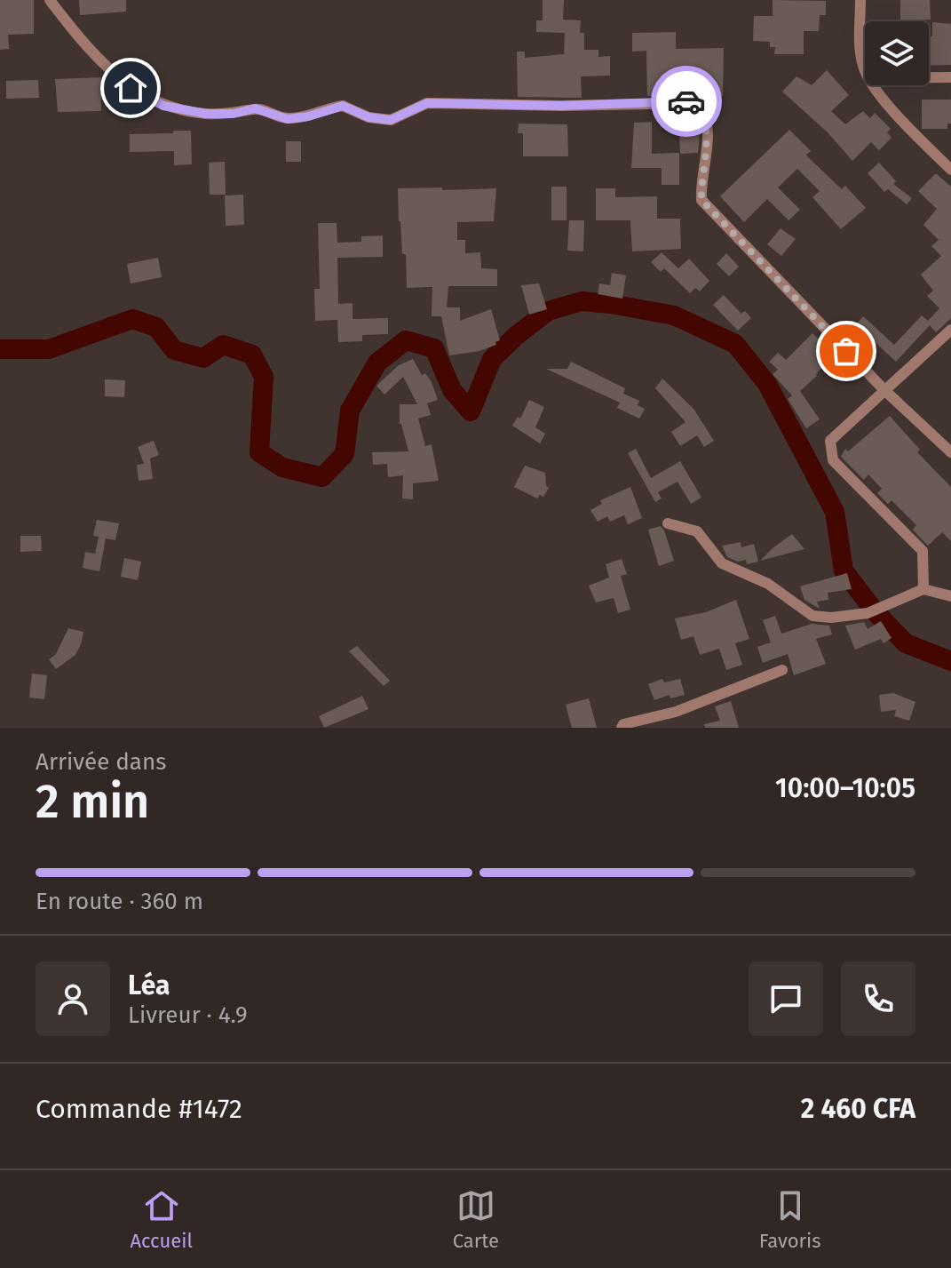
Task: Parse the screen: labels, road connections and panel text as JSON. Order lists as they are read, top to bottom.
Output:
{
  "page": {
    "heading": ["2 min", "Arrivée dans", "10:00–10:05"],
    "panel": [
      "Léa",
      "Livreur · 4.9",
      "Commande #1472",
      "2 460 CFA"
    ],
    "bar": "En route · 360 m",
    "tabs": ["Accueil", "Carte", "Favoris"]
  }
}
